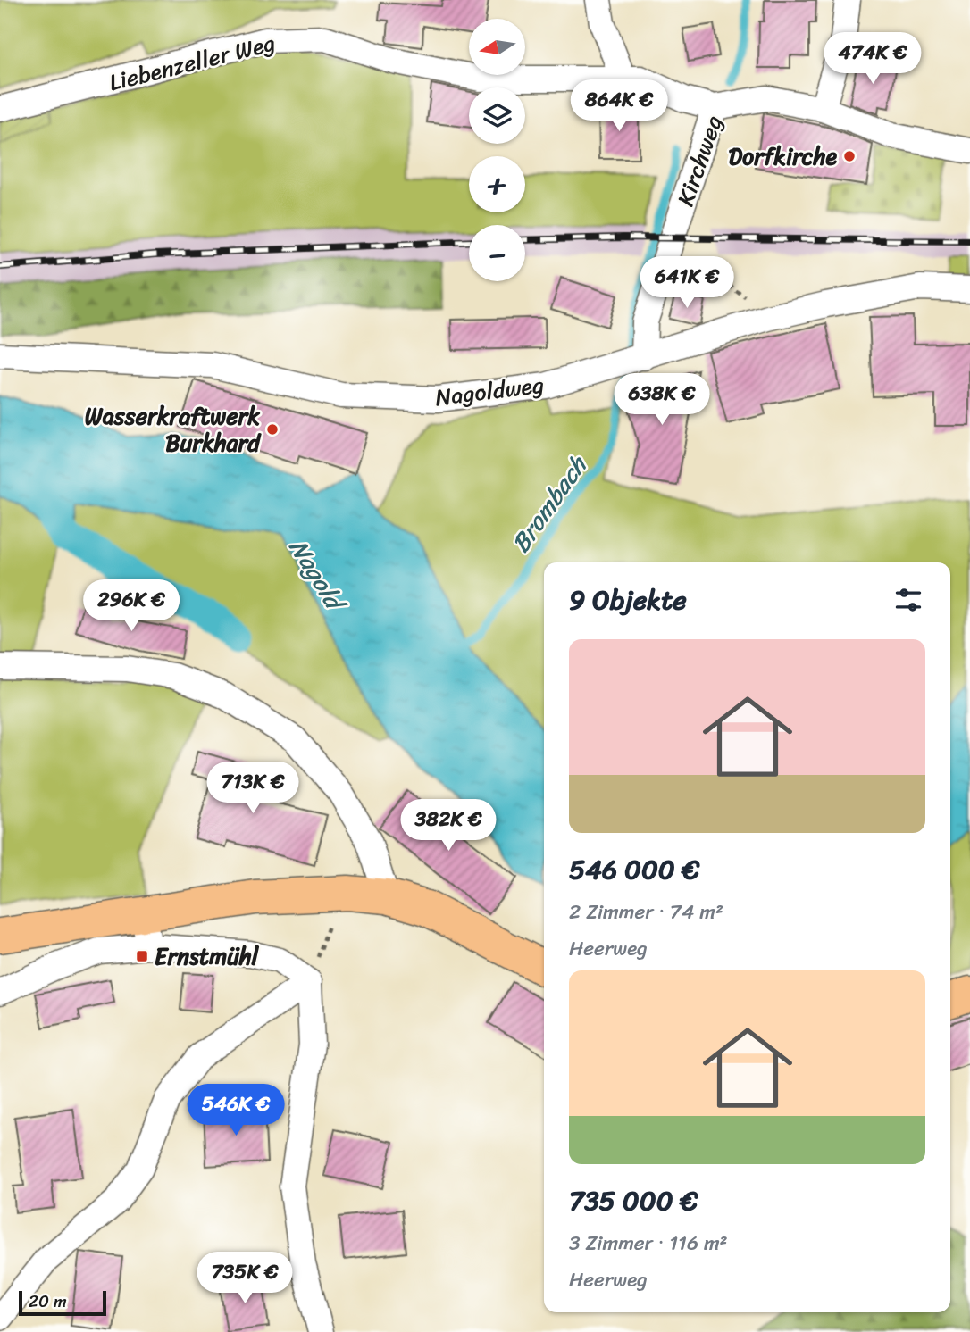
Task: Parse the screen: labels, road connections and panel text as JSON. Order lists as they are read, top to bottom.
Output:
{
  "streets": {
    "street": ["Liebenzeller Weg", "Kirchweg", "Nagoldweg"]
  },
  "crossings": [
    ["Liebenzeller Weg", "Kirchweg"],
    ["Kirchweg", "Nagoldweg"]
  ],
  "water": ["Brombach", "Nagold"],
  "places": {
    "other": ["Dorfkirche", "Wasserkraftwerk Burkhard"],
    "transit": ["Ernstmühl"]
  },
  "scale_bar": "20 m",
  "north": "left",
  "page": {
    "map_buttons": ["+", "−"],
    "price": [
      "474K €",
      "864K €",
      "641K €",
      "638K €",
      "296K €",
      "713K €",
      "382K €",
      "546K €",
      "735K €"
    ],
    "heading": "9 Objekte",
    "list": [
      {
        "name": "546 000 €",
        "note": "2 Zimmer · 74 m² · Heerweg"
      },
      {
        "name": "735 000 €",
        "note": "3 Zimmer · 116 m² · Heerweg"
      }
    ],
    "scale": "20 m"
  }
}
